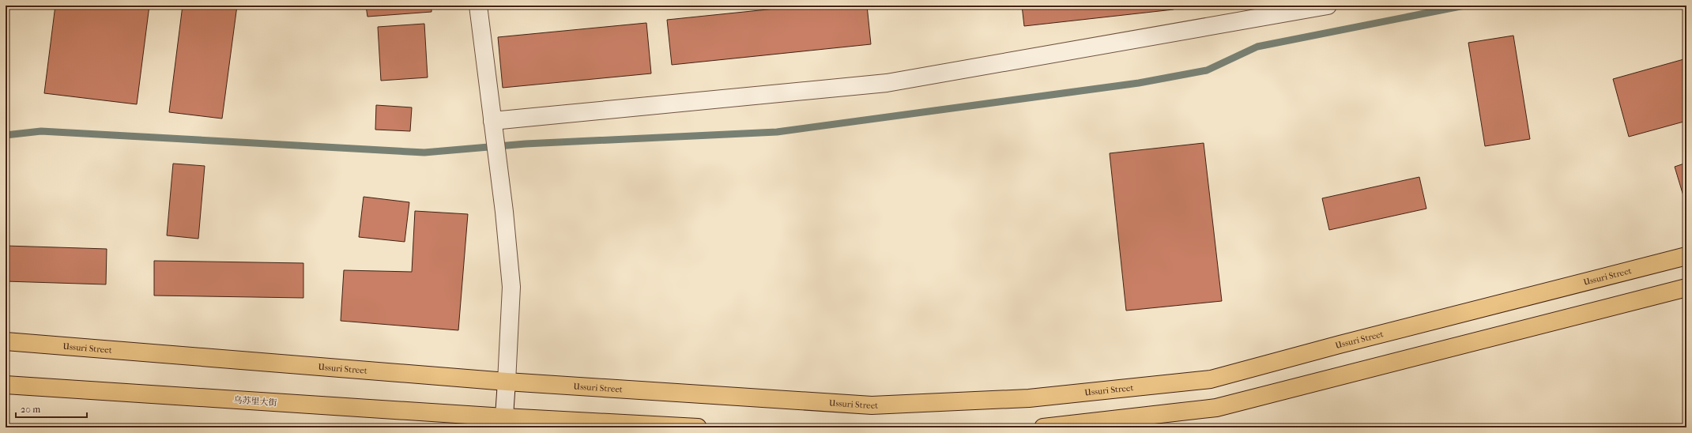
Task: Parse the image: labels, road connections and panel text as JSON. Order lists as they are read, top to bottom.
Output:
{
  "streets": {
    "highway": ["Ussuri Street", "乌苏里大街"]
  },
  "scale_bar": "20 m"
}
